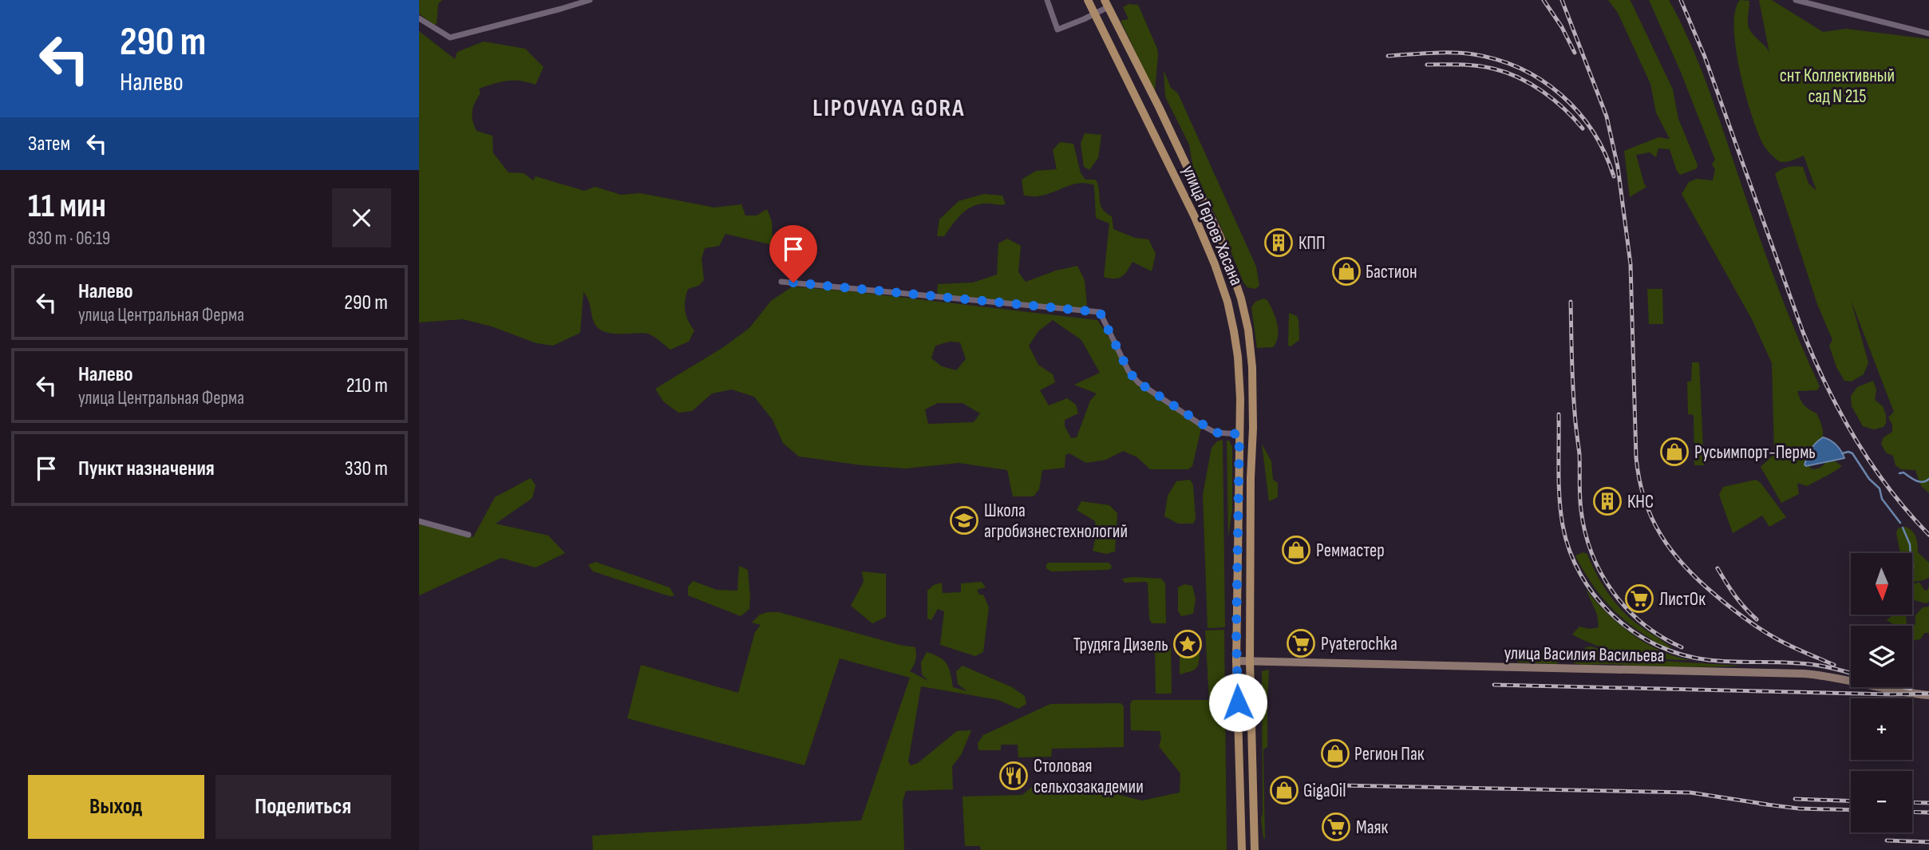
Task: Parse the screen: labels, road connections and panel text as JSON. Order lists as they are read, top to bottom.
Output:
{
  "streets": {
    "main road": ["улица Героев Хасана", "улица Василия Васильева"]
  },
  "crossings": [
    ["улица Героев Хасана", "улица Василия Васильева"]
  ],
  "districts": ["LIPOVAYA GORA"],
  "parks": ["снт Коллективный сад N 215"],
  "places": {
    "building": ["КПП", "КНС"],
    "shop": [
      "Бастион",
      "Русьимпорт-Пермь",
      "Реммастер",
      "Регион Пак",
      "GigaOil"
    ],
    "school or university": ["Школа агробизнестехнологий"],
    "supermarket": ["ЛистОк", "Pyaterochka", "Маяк"],
    "place": ["Трудяга Дизель"],
    "restaurant": ["Столовая сельхозакадемии"]
  },
  "north": "bottom",
  "page": {
    "turn": ["290 m", "Налево"],
    "then": "Затем",
    "heading": ["11 мин", "830 m · 06:19"],
    "list": [
      {
        "name": "Налево",
        "note": "улица Центральная Ферма",
        "value": "290 m"
      },
      {
        "name": "Налево",
        "note": "улица Центральная Ферма",
        "value": "210 m"
      },
      {
        "name": "Пункт назначения",
        "value": "330 m"
      }
    ],
    "map_buttons": ["+", "−"],
    "buttons": ["Выход", "Поделиться"]
  }
}
